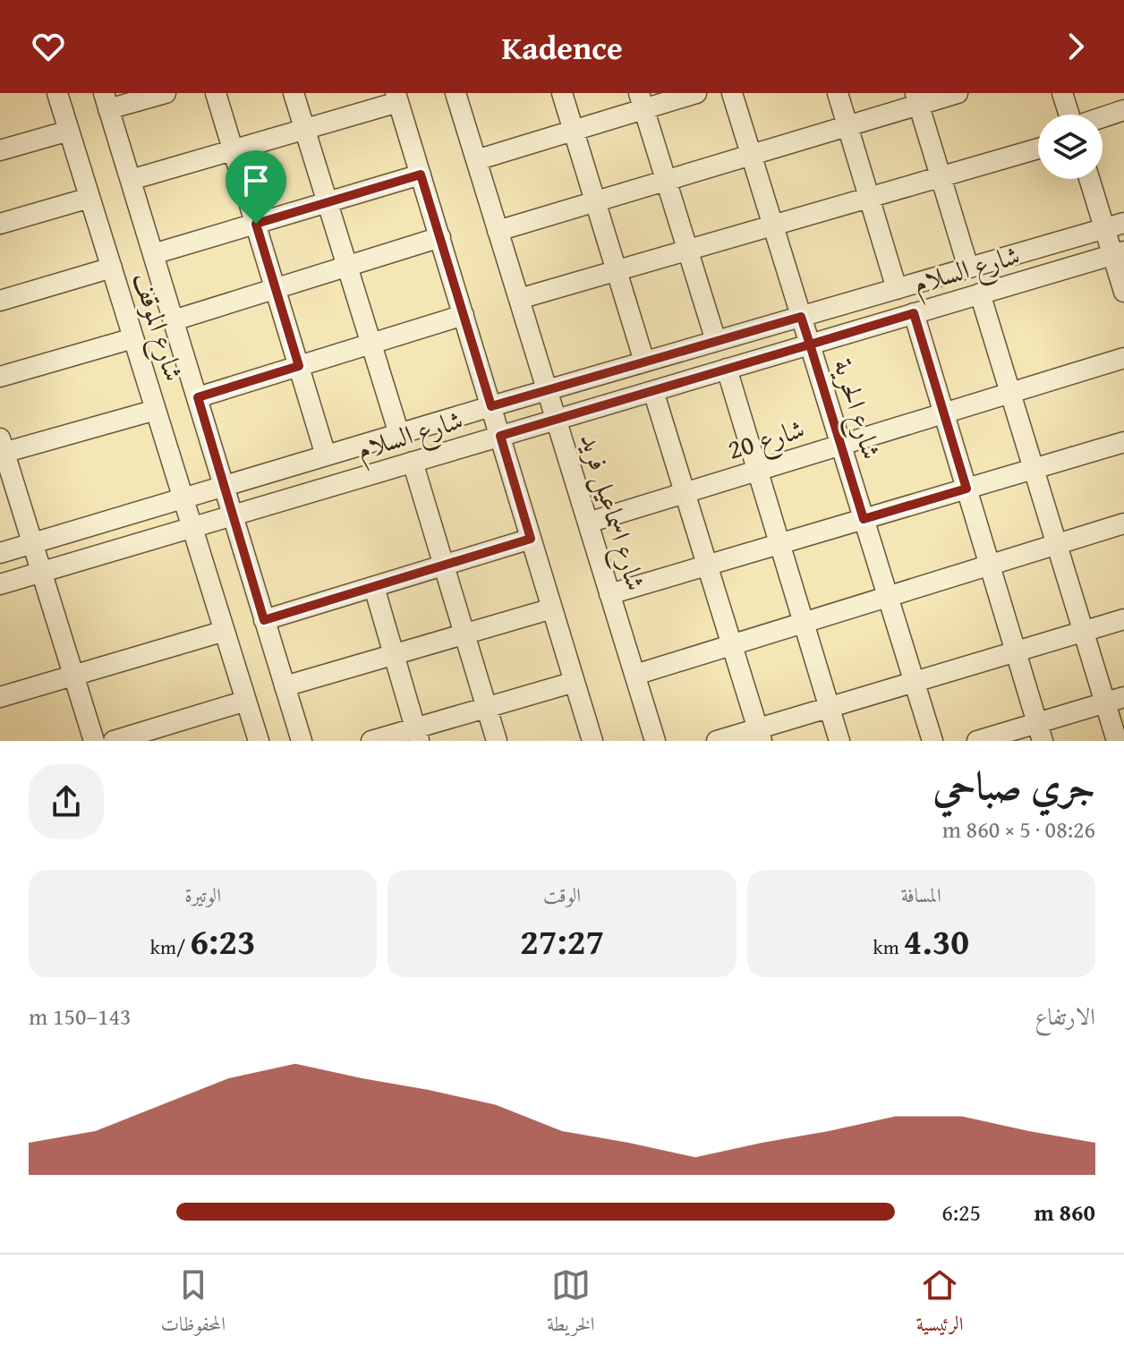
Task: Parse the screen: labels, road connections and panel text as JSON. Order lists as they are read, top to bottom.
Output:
{
  "streets": {
    "street": [
      "شارع السلام",
      "شارع الموقف",
      "شارع الحرية",
      "شارع 20",
      "شارع اسماعيل فريد"
    ]
  },
  "crossings": [
    ["شارع السلام", "شارع الموقف"],
    ["شارع السلام", "شارع الحرية"],
    ["شارع السلام", "شارع اسماعيل فريد"],
    ["شارع الحرية", "شارع 20"],
    ["شارع 20", "شارع اسماعيل فريد"]
  ],
  "page": {
    "header": "Kadence",
    "heading": ["جري صباحي", "08:26 · 5 × 860 m"],
    "stats": [
      ["المسافة", "4.30 km"],
      ["الوقت", "27:27"],
      ["الوتيرة", "6:23 /km"]
    ],
    "chart": ["الارتفاع", "143–150 m"],
    "list": [
      {
        "name": "860 m",
        "note": "6:25"
      }
    ],
    "tabs": ["الرئيسية", "الخريطة", "المحفوظات"]
  }
}
